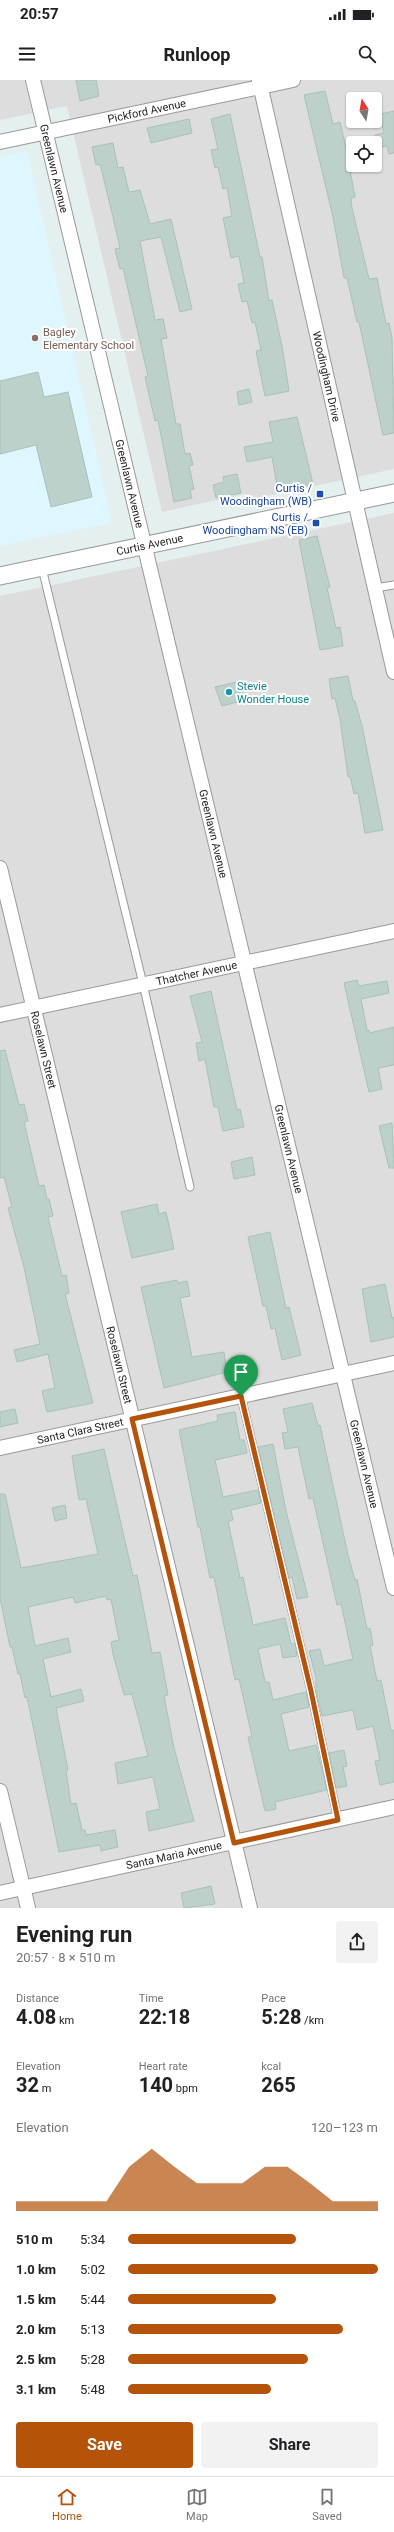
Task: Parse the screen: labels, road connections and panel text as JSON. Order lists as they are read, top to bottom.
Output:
{
  "streets": {
    "street": [
      "Pickford Avenue",
      "Greenlawn Avenue",
      "Woodingham Drive",
      "Curtis Avenue",
      "Thatcher Avenue",
      "Roselawn Street",
      "Santa Clara Street",
      "Santa Maria Avenue"
    ]
  },
  "crossings": [
    ["Pickford Avenue", "Greenlawn Avenue"],
    ["Pickford Avenue", "Woodingham Drive"],
    ["Greenlawn Avenue", "Curtis Avenue"],
    ["Greenlawn Avenue", "Thatcher Avenue"],
    ["Greenlawn Avenue", "Santa Clara Street"],
    ["Woodingham Drive", "Curtis Avenue"],
    ["Thatcher Avenue", "Roselawn Street"],
    ["Roselawn Street", "Santa Clara Street"],
    ["Roselawn Street", "Santa Maria Avenue"]
  ],
  "places": {
    "other": ["Bagley Elementary School", "Stevie Wonder House"],
    "transit": ["Curtis / Woodingham (WB)", "Curtis / Woodingham NS (EB)"]
  },
  "north": "top",
  "page": {
    "status": "20:57",
    "header": "Runloop",
    "heading": ["Evening run", "20:57 · 8 × 510 m"],
    "stats": [
      ["Distance", "4.08 km"],
      ["Time", "22:18"],
      ["Pace", "5:28 /km"],
      ["Elevation", "32 m"],
      ["Heart rate", "140 bpm"],
      ["kcal", "265"]
    ],
    "chart": ["Elevation", "120–123 m"],
    "list": [
      {
        "name": "510 m",
        "note": "5:34"
      },
      {
        "name": "1.0 km",
        "note": "5:02"
      },
      {
        "name": "1.5 km",
        "note": "5:44"
      },
      {
        "name": "2.0 km",
        "note": "5:13"
      },
      {
        "name": "2.5 km",
        "note": "5:28"
      },
      {
        "name": "3.1 km",
        "note": "5:48"
      }
    ],
    "buttons": ["Save", "Share"],
    "tabs": ["Home", "Map", "Saved"]
  }
}
